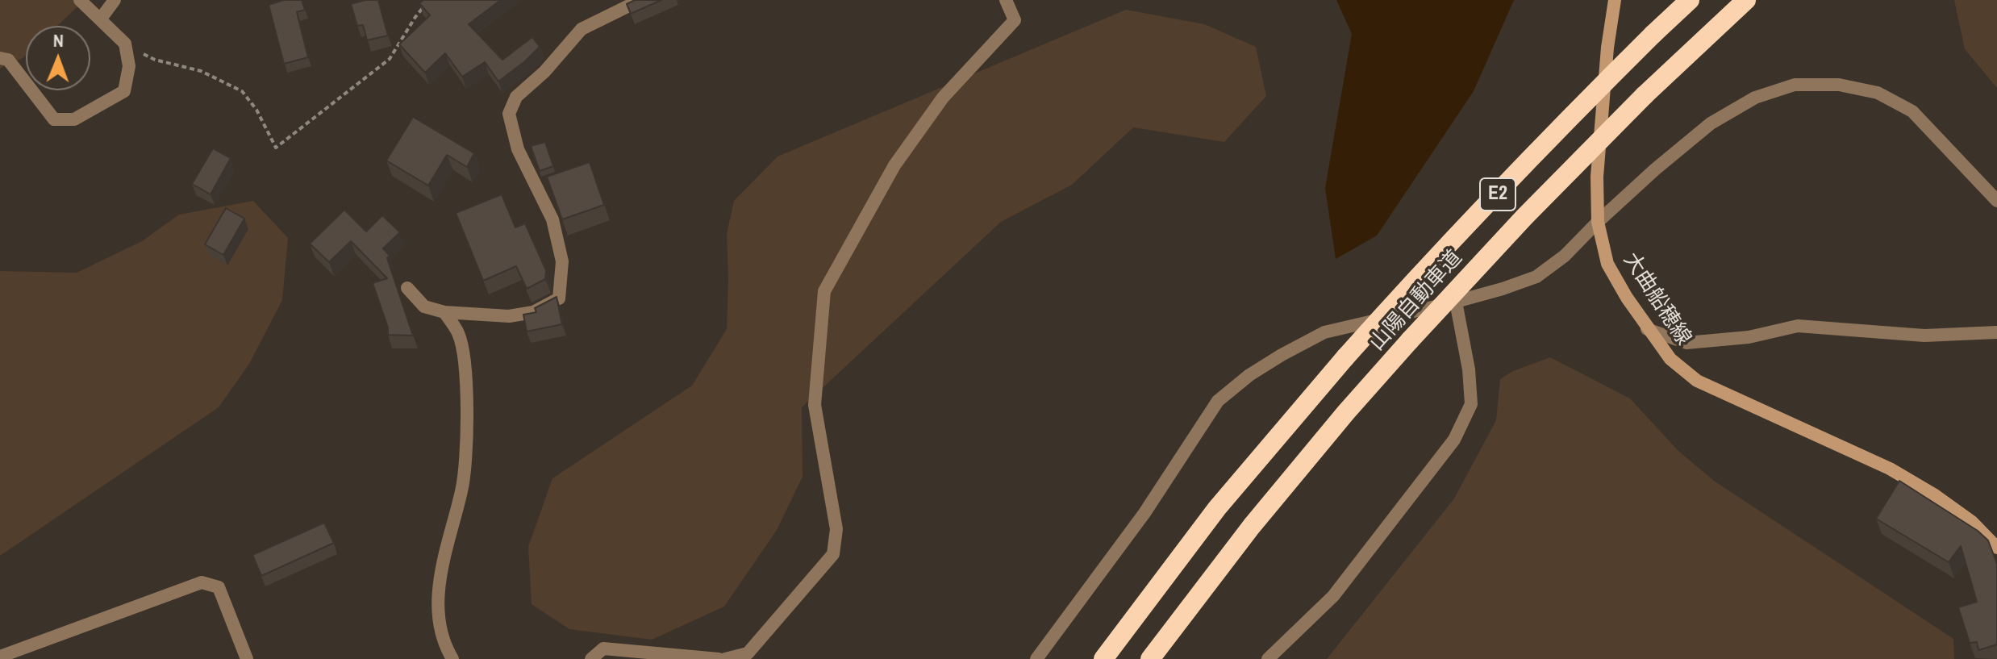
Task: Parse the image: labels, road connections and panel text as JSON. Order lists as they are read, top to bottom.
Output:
{
  "streets": {
    "highway": ["E2", "山陽自動車道"],
    "main road": ["大曲船穂線"]
  },
  "north": "top"
}
